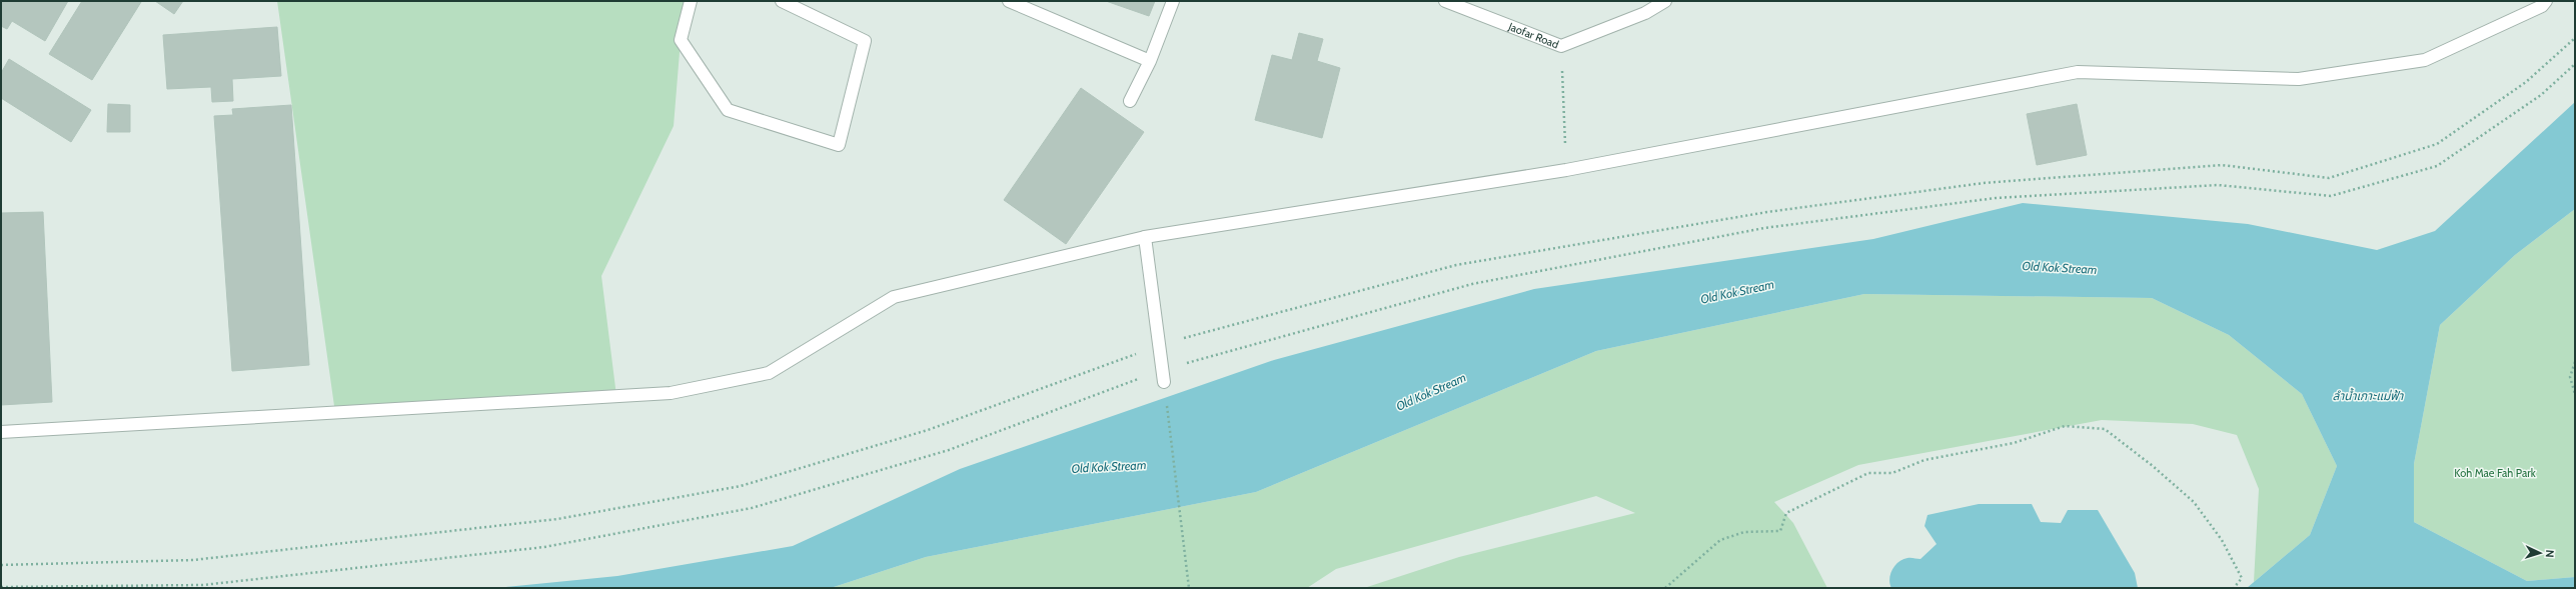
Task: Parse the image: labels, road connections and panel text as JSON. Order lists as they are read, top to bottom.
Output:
{
  "streets": {
    "street": ["Jaofar Road"]
  },
  "water": ["Old Kok Stream", "ลำน้ำเกาะแม่ฟ้า"],
  "parks": ["Koh Mae Fah Park"],
  "north": "right"
}
